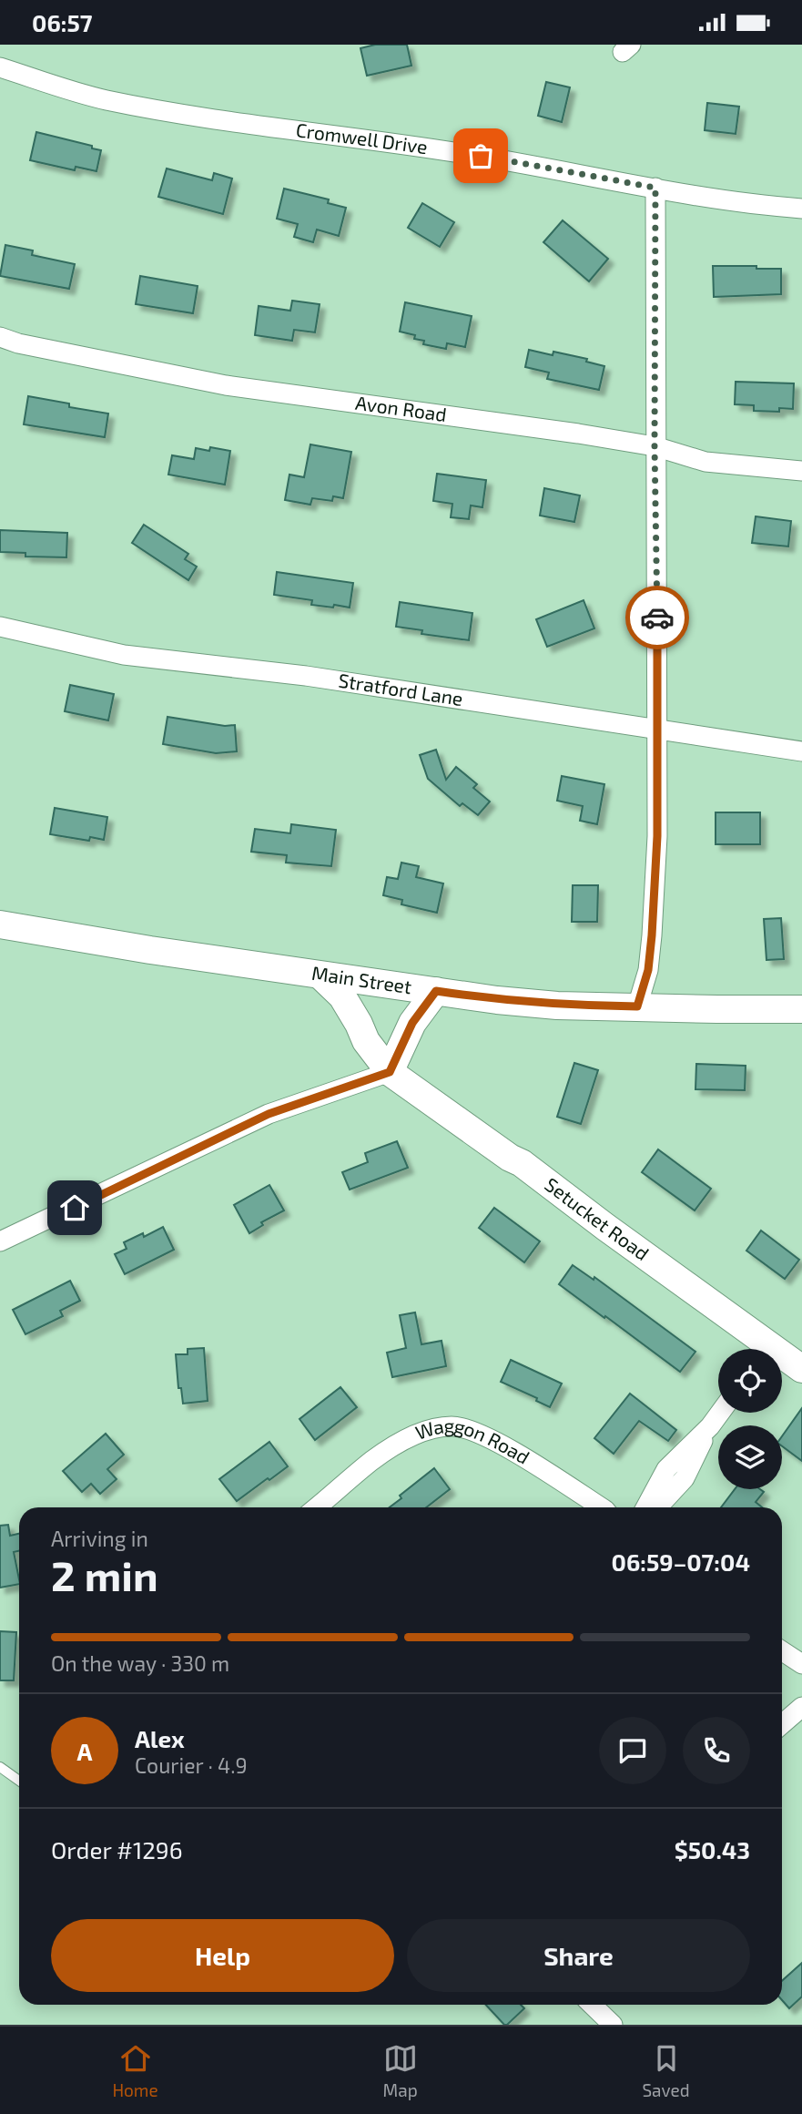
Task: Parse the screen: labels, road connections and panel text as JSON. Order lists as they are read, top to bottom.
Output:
{
  "streets": {
    "main road": ["Main Street", "Setucket Road"],
    "street": [
      "Cromwell Drive",
      "Avon Road",
      "Stratford Lane",
      "Waggon Road"
    ]
  },
  "crossings": [
    ["Main Street", "Setucket Road"]
  ],
  "page": {
    "status": "06:57",
    "heading": ["2 min", "Arriving in", "06:59–07:04"],
    "panel": [
      "Alex",
      "Courier · 4.9",
      "Order #1296",
      "$50.43"
    ],
    "bar": "On the way · 330 m",
    "round": "A",
    "buttons": ["Help", "Share"],
    "tabs": ["Home", "Map", "Saved"]
  }
}
